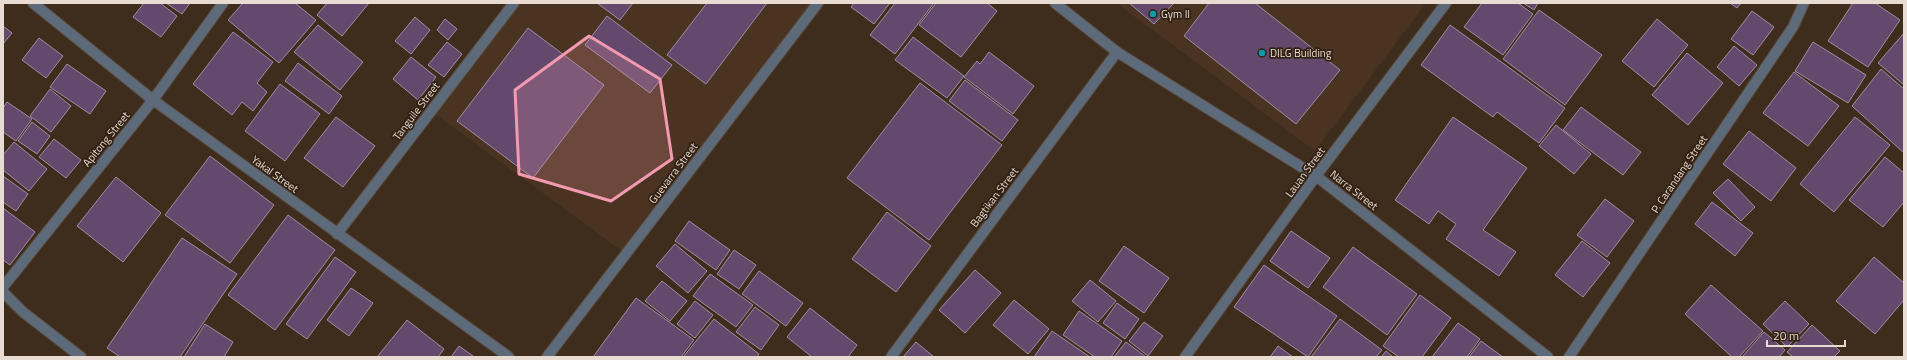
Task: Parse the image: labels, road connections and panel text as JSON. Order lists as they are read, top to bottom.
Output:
{
  "streets": {
    "street": [
      "Tanguile Street",
      "Apitong Street",
      "Lauan Street",
      "Guevarra Street",
      "Yakal Street",
      "P. Carandang Street",
      "Narra Street",
      "Bagtikan Street"
    ]
  },
  "crossings": [
    ["Tanguile Street", "Yakal Street"],
    ["Apitong Street", "Yakal Street"],
    ["Lauan Street", "Narra Street"],
    ["Narra Street", "Bagtikan Street"]
  ],
  "places": ["Gym II", "DILG Building"],
  "scale_bar": "20 m"
}
